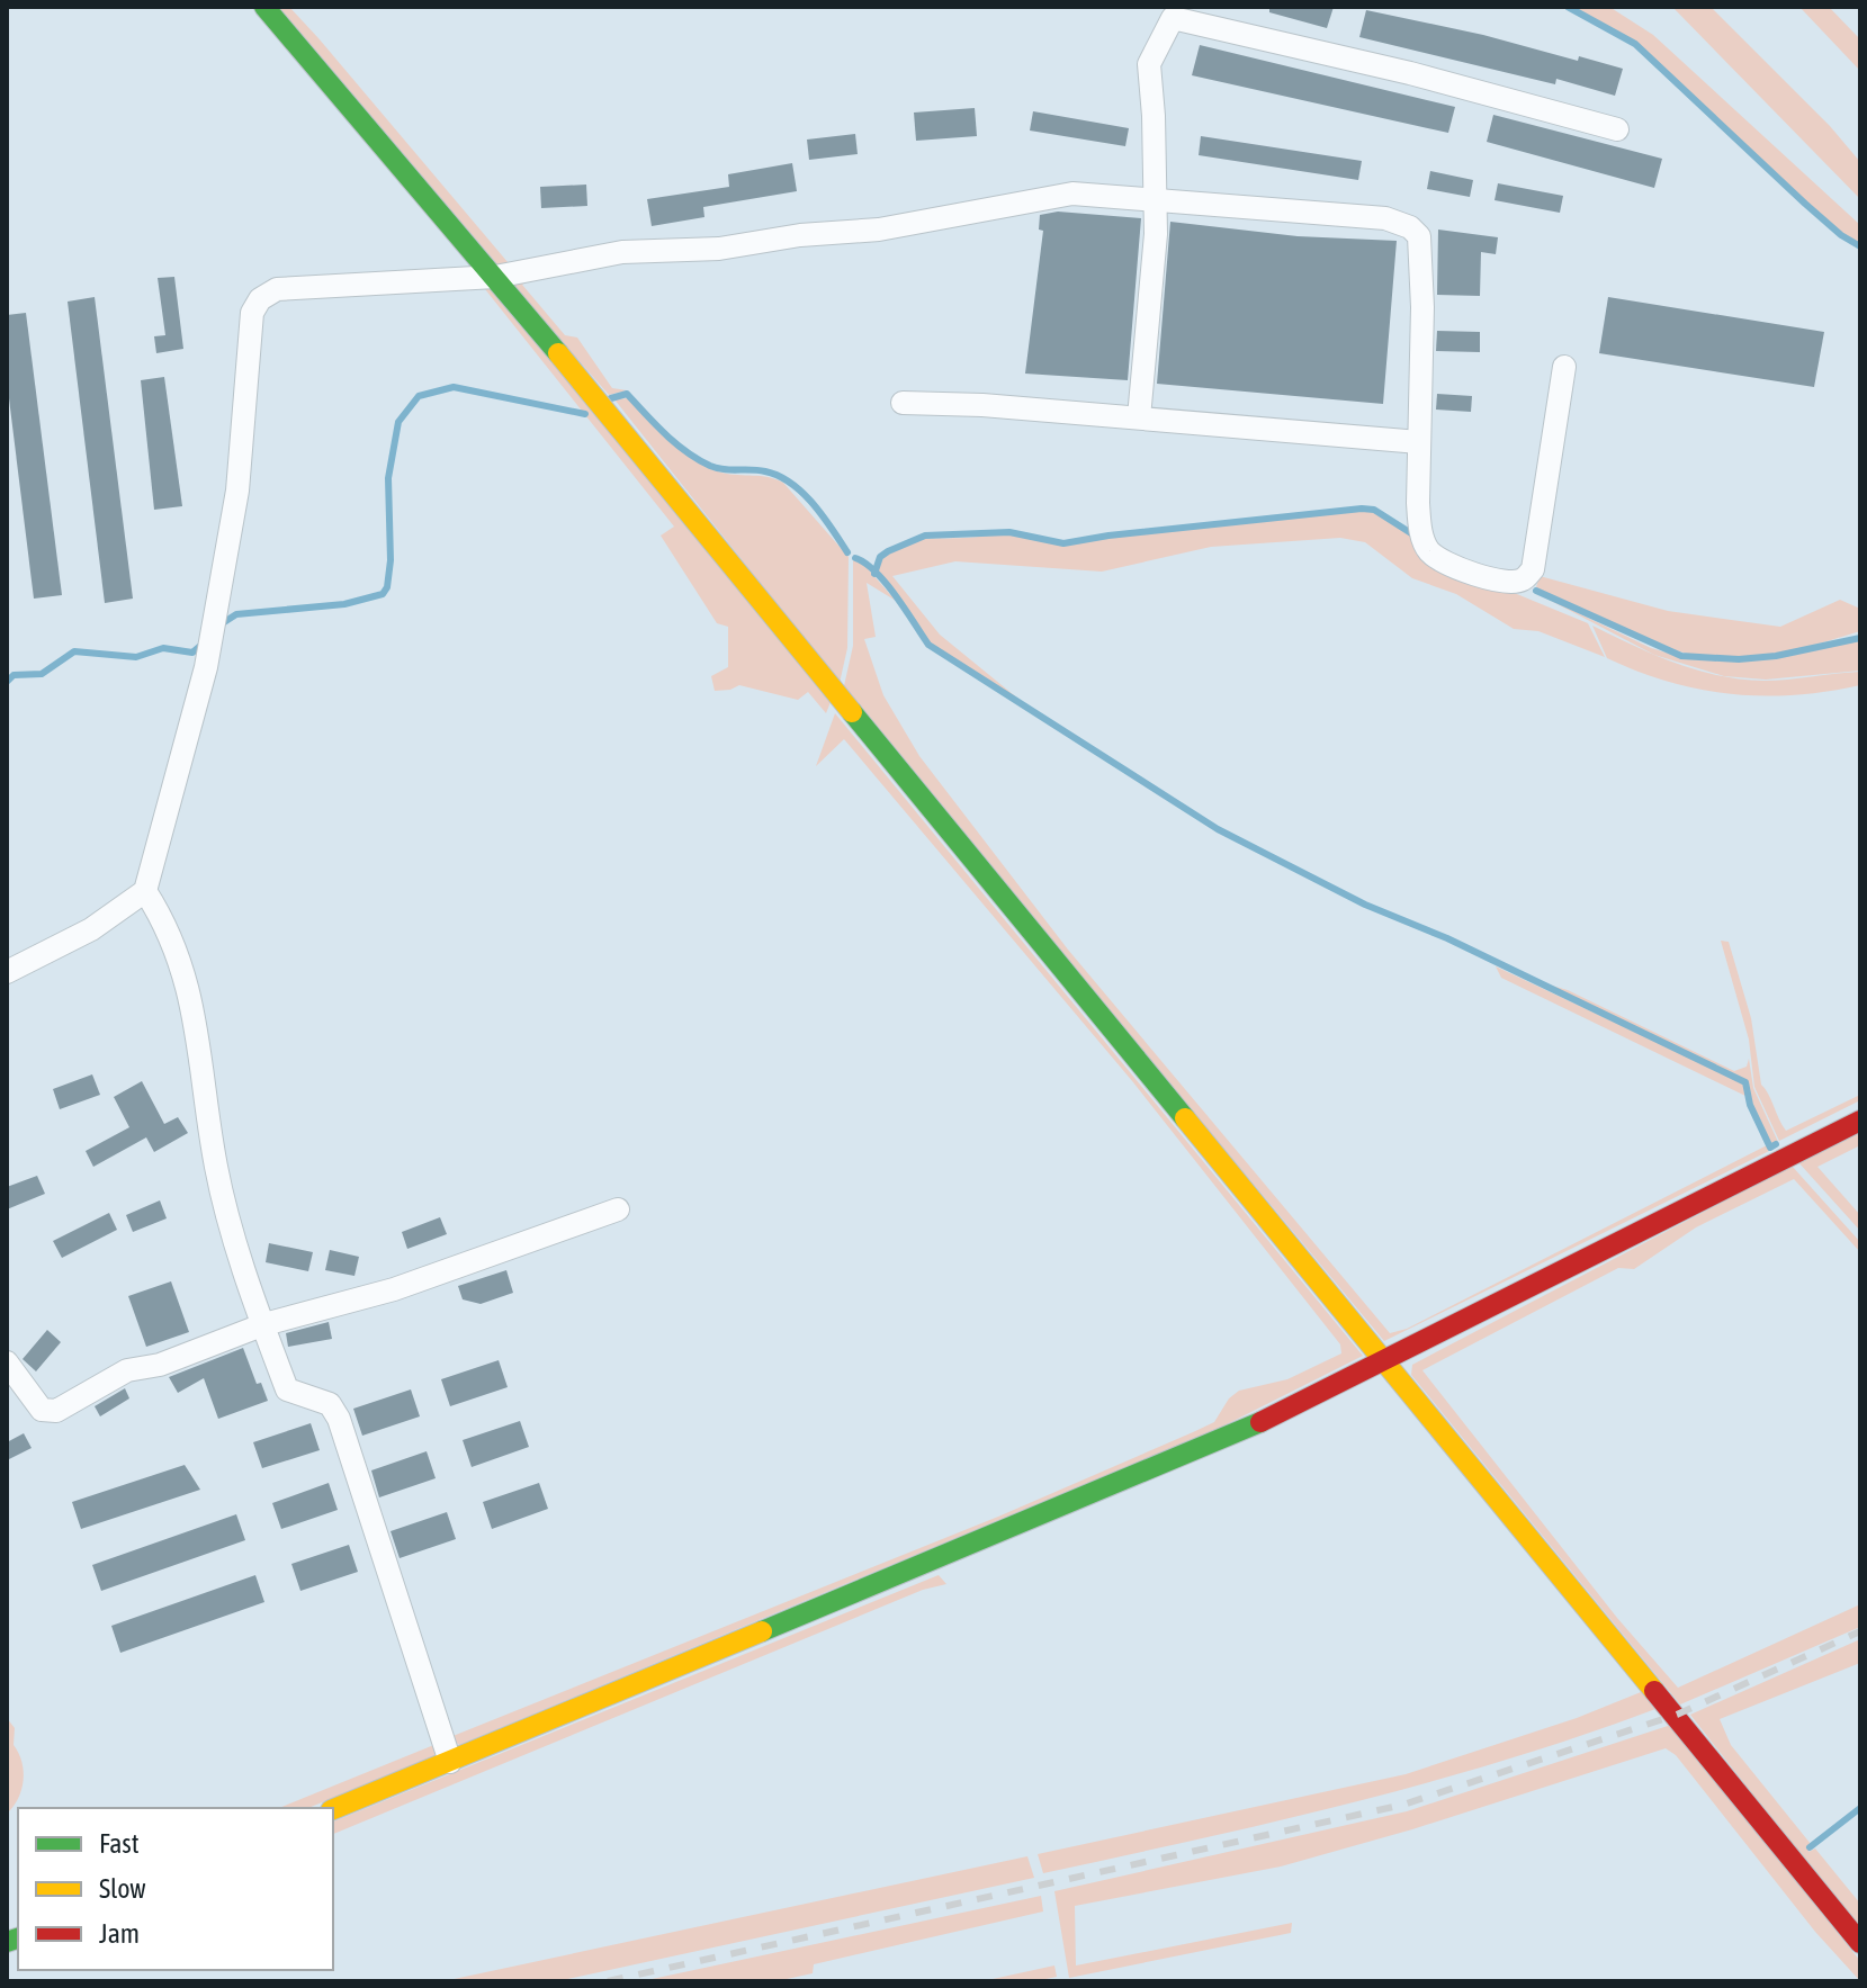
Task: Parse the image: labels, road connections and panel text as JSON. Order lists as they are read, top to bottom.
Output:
{
  "legend": ["Fast", "Slow", "Jam"]
}
